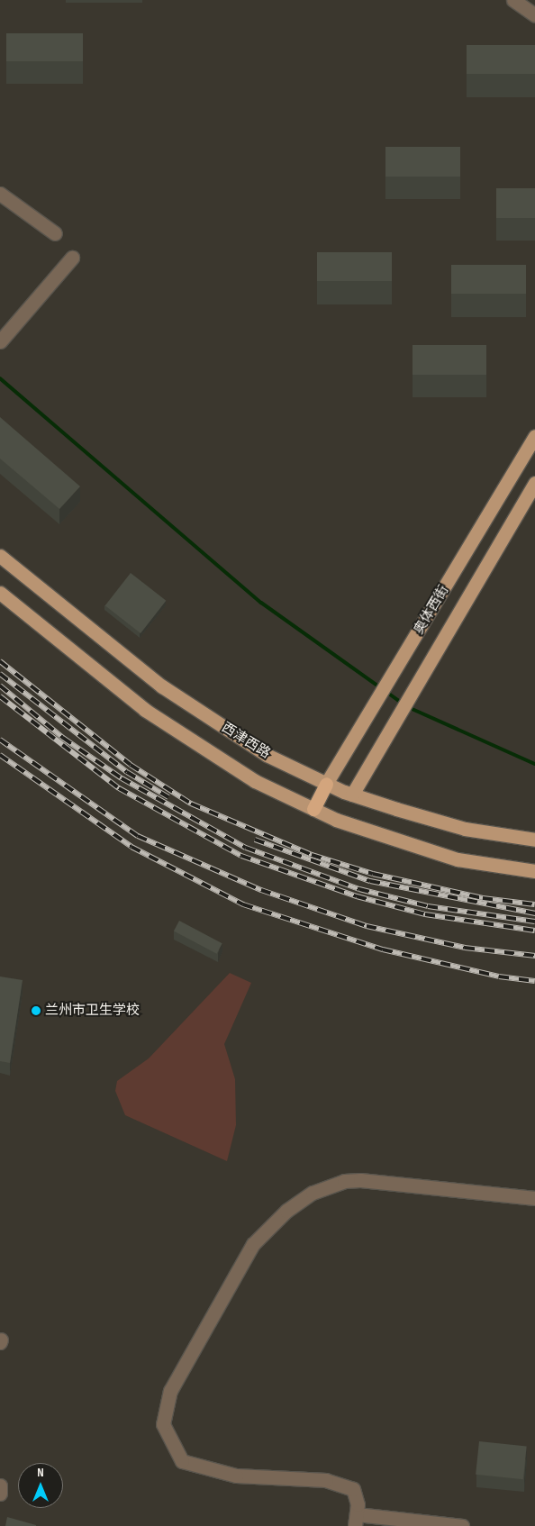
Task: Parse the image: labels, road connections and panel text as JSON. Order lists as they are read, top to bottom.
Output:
{
  "streets": {
    "main road": ["奥体西街", "西津西路"]
  },
  "crossings": [
    ["奥体西街", "西津西路"]
  ],
  "places": ["兰州市卫生学校"],
  "north": "top"
}
